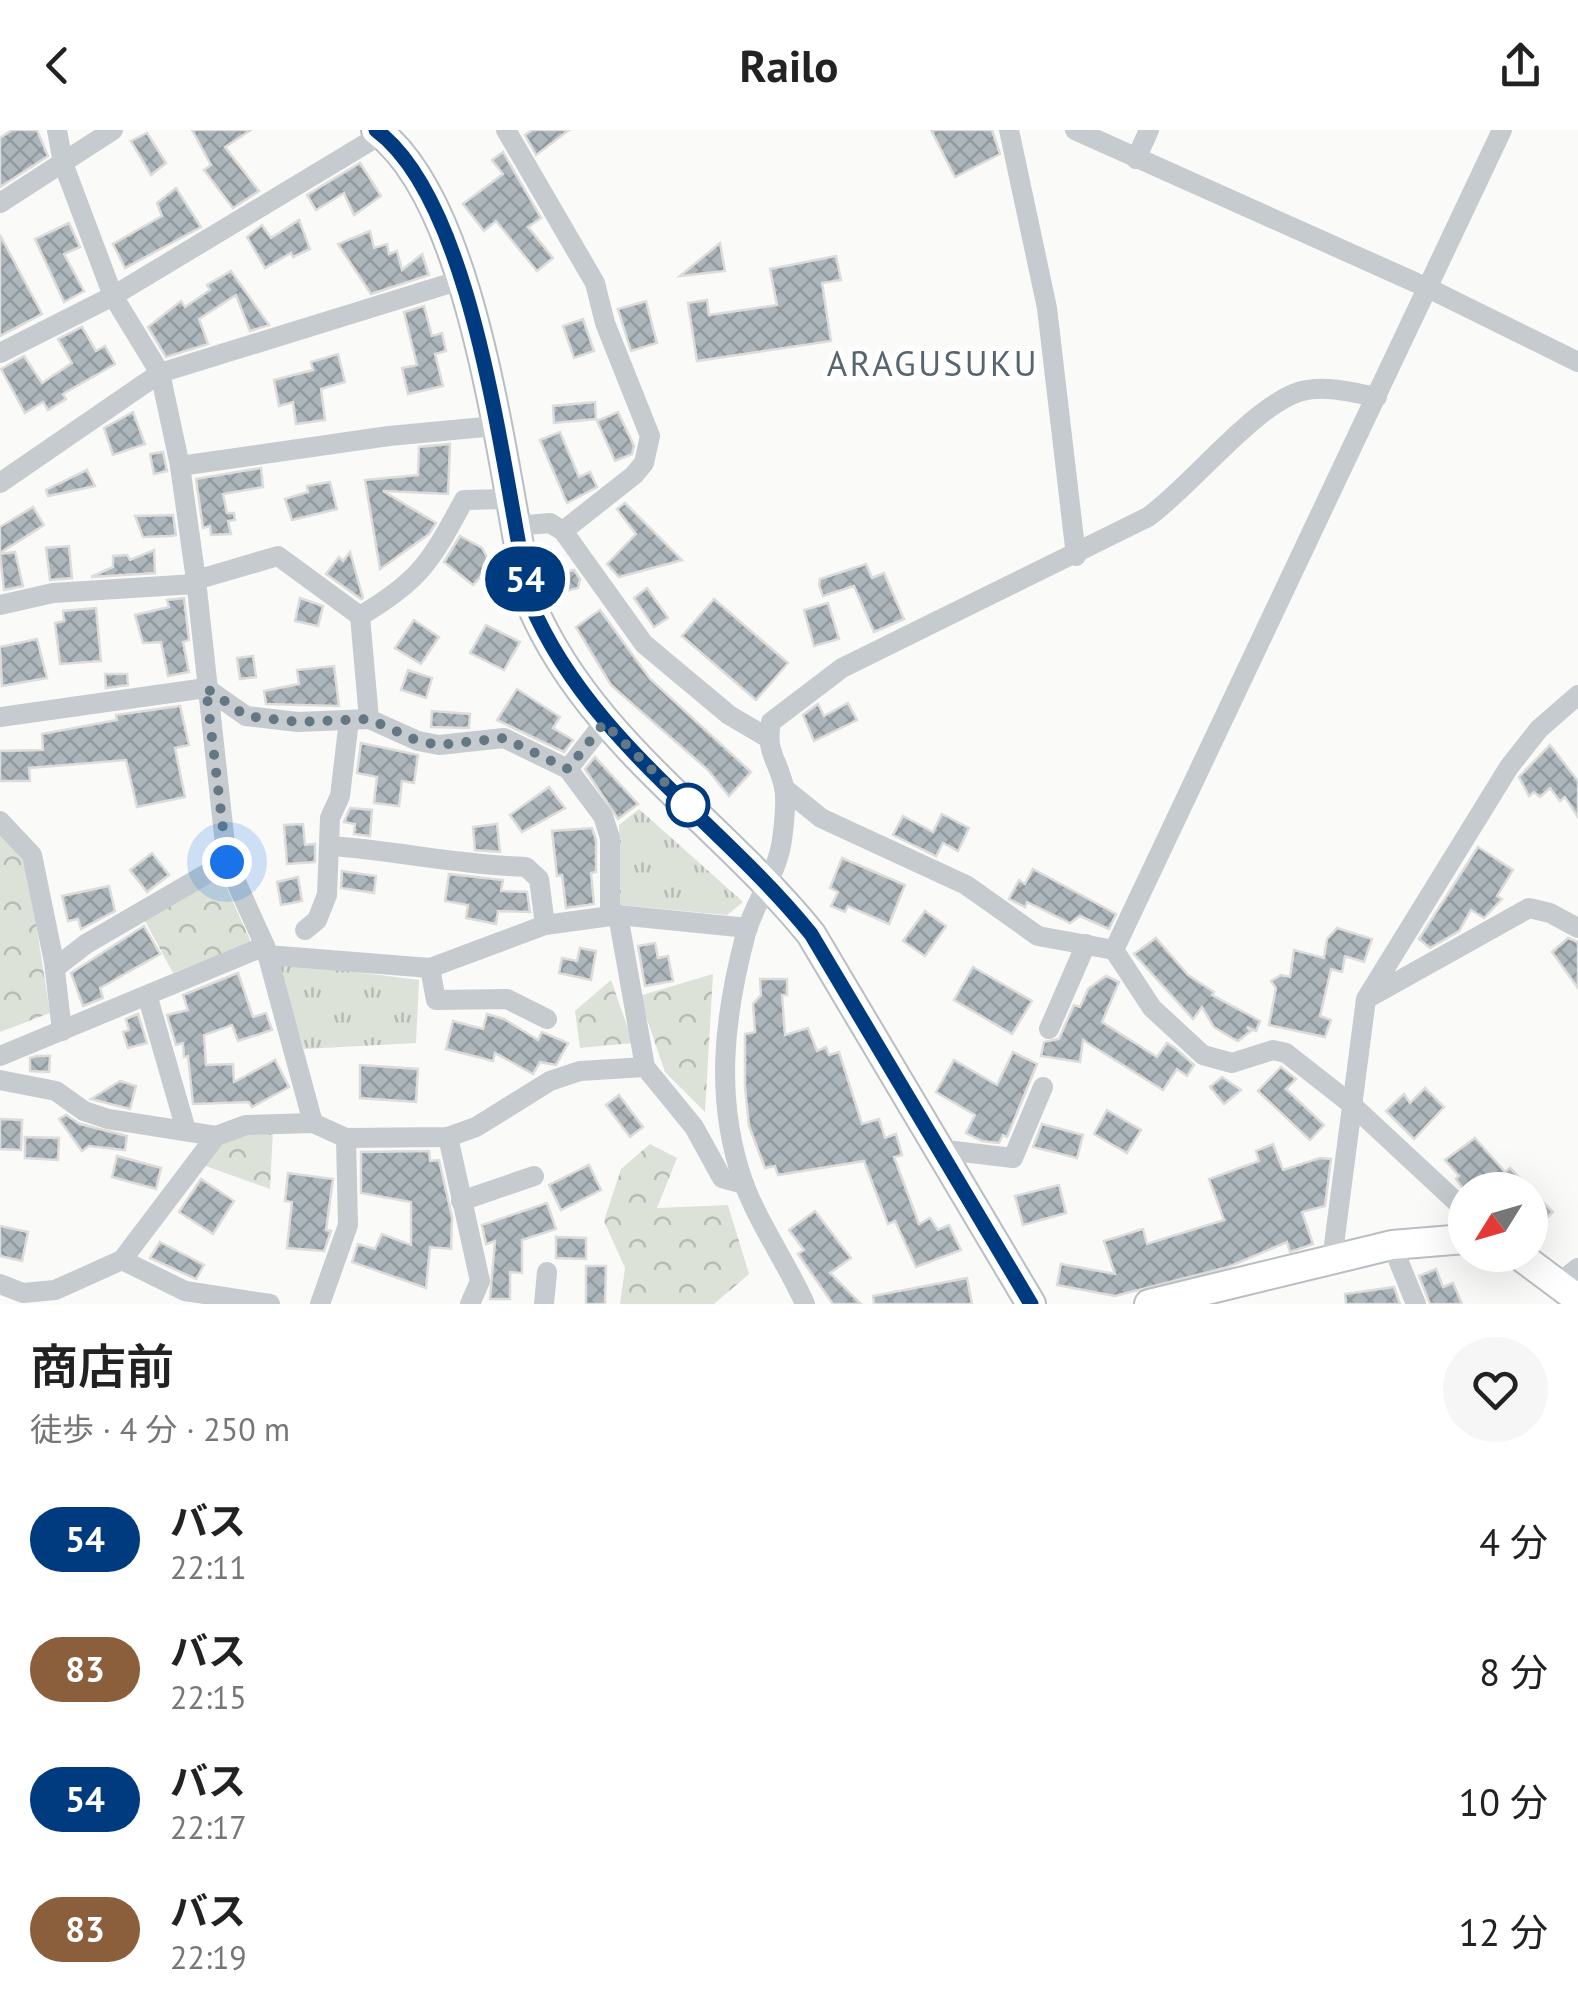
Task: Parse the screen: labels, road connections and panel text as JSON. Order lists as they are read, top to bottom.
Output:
{
  "districts": ["ARAGUSUKU"],
  "lines": ["bus line 54"],
  "north": "bottom left",
  "page": {
    "header": "Railo",
    "on_map": "54",
    "heading": ["商店前", "徒歩 · 4 分 · 250 m"],
    "list": [
      {
        "mark": "54",
        "name": "バス",
        "note": "22:11",
        "value": "4 分"
      },
      {
        "mark": "83",
        "name": "バス",
        "note": "22:15",
        "value": "8 分"
      },
      {
        "mark": "54",
        "name": "バス",
        "note": "22:17",
        "value": "10 分"
      },
      {
        "mark": "83",
        "name": "バス",
        "note": "22:19",
        "value": "12 分"
      }
    ]
  }
}
